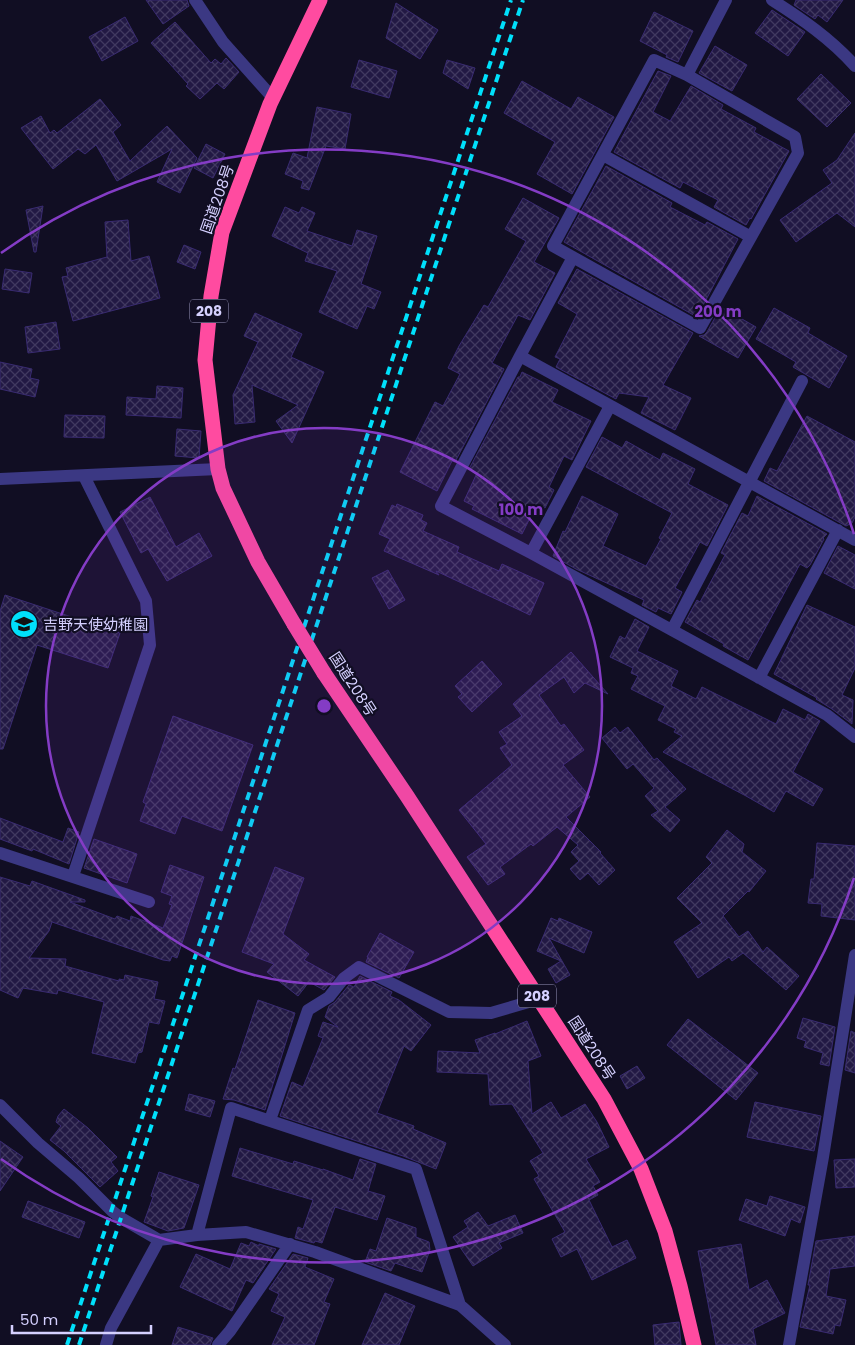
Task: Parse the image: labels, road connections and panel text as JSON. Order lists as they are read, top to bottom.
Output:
{
  "streets": {
    "highway": ["国道208号", "208"]
  },
  "places": {
    "school or university": ["吉野天使幼稚園"]
  },
  "scale_bar": "50 m",
  "rings": ["200 m", "100 m"]
}
